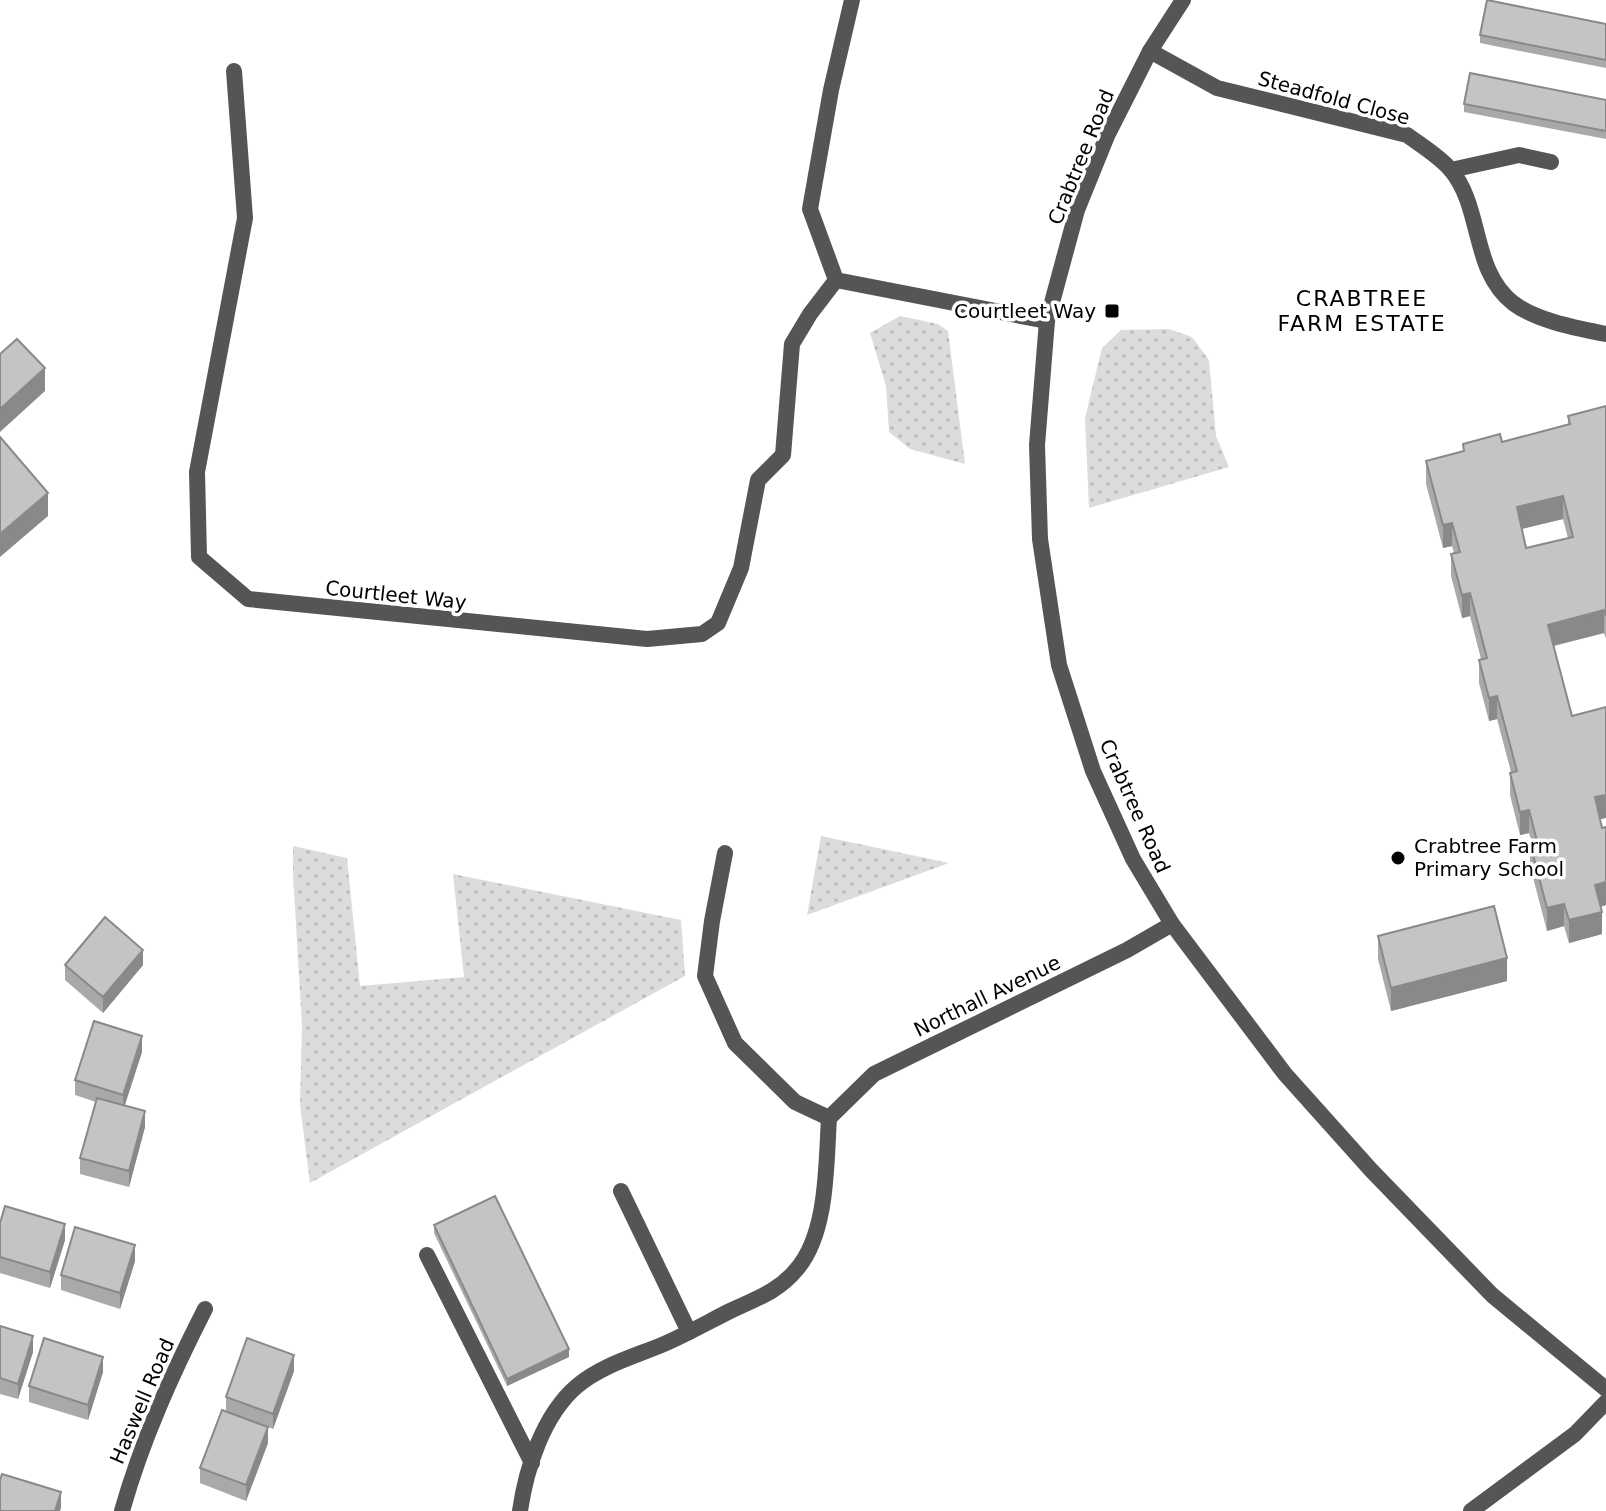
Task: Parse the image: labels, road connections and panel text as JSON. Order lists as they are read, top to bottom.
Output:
{
  "streets": {
    "street": [
      "Steadfold Close",
      "Crabtree Road",
      "Courtleet Way",
      "Northall Avenue",
      "Haswell Road"
    ]
  },
  "crossings": [
    ["Steadfold Close", "Crabtree Road"],
    ["Crabtree Road", "Northall Avenue"]
  ],
  "districts": ["CRABTREE FARM ESTATE"],
  "places": {
    "transit": ["Courtleet Way"],
    "other": ["Crabtree Farm Primary School"]
  }
}
